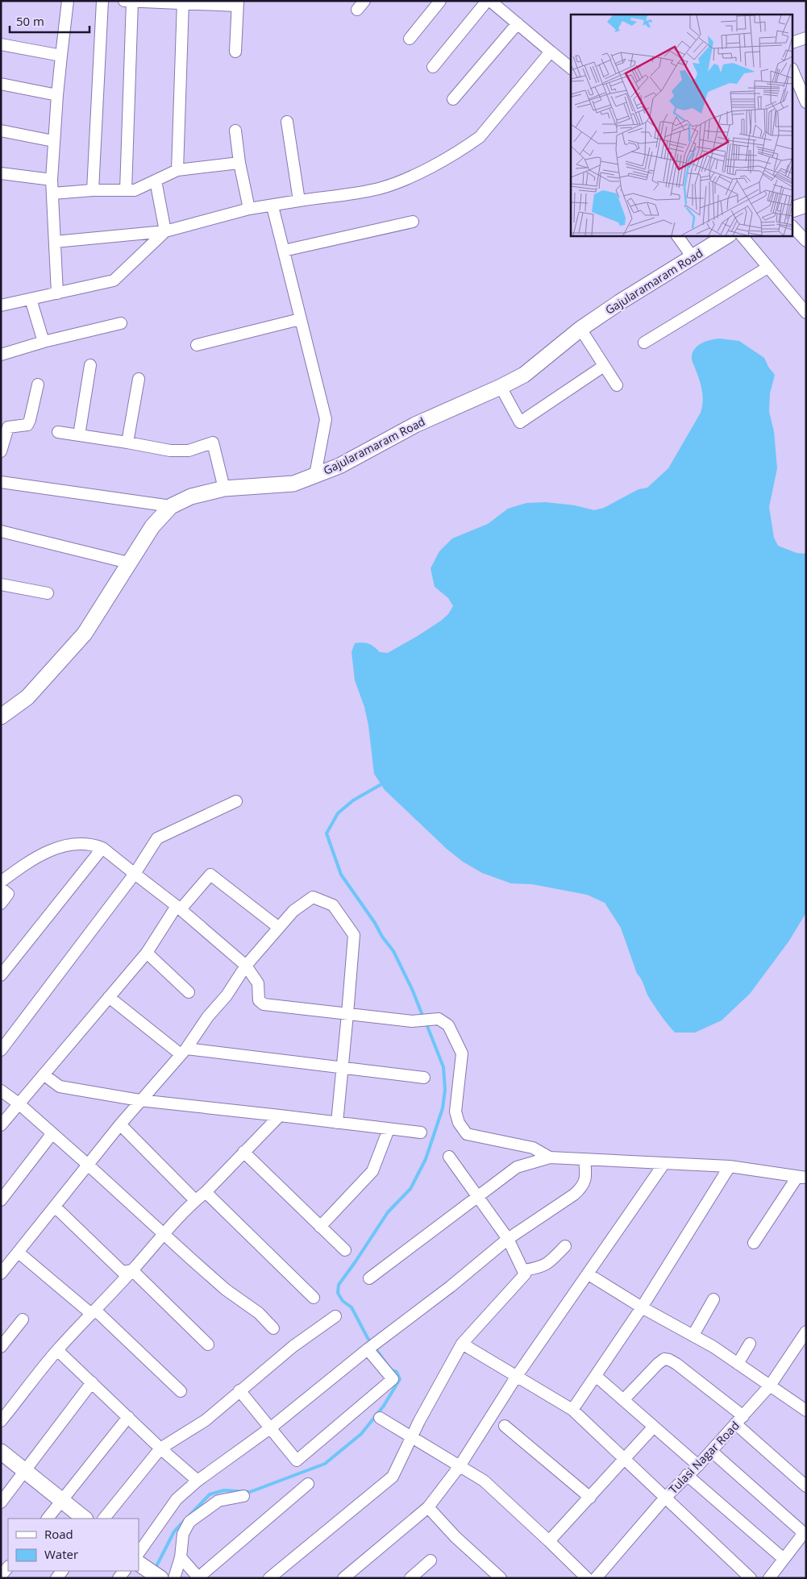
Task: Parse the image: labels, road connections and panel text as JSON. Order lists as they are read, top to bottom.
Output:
{
  "streets": {
    "main road": ["Gajularamaram Road"],
    "street": ["Tulasi Nagar Road"]
  },
  "legend": ["Road", "Water"],
  "scale_bar": "50 m"
}
